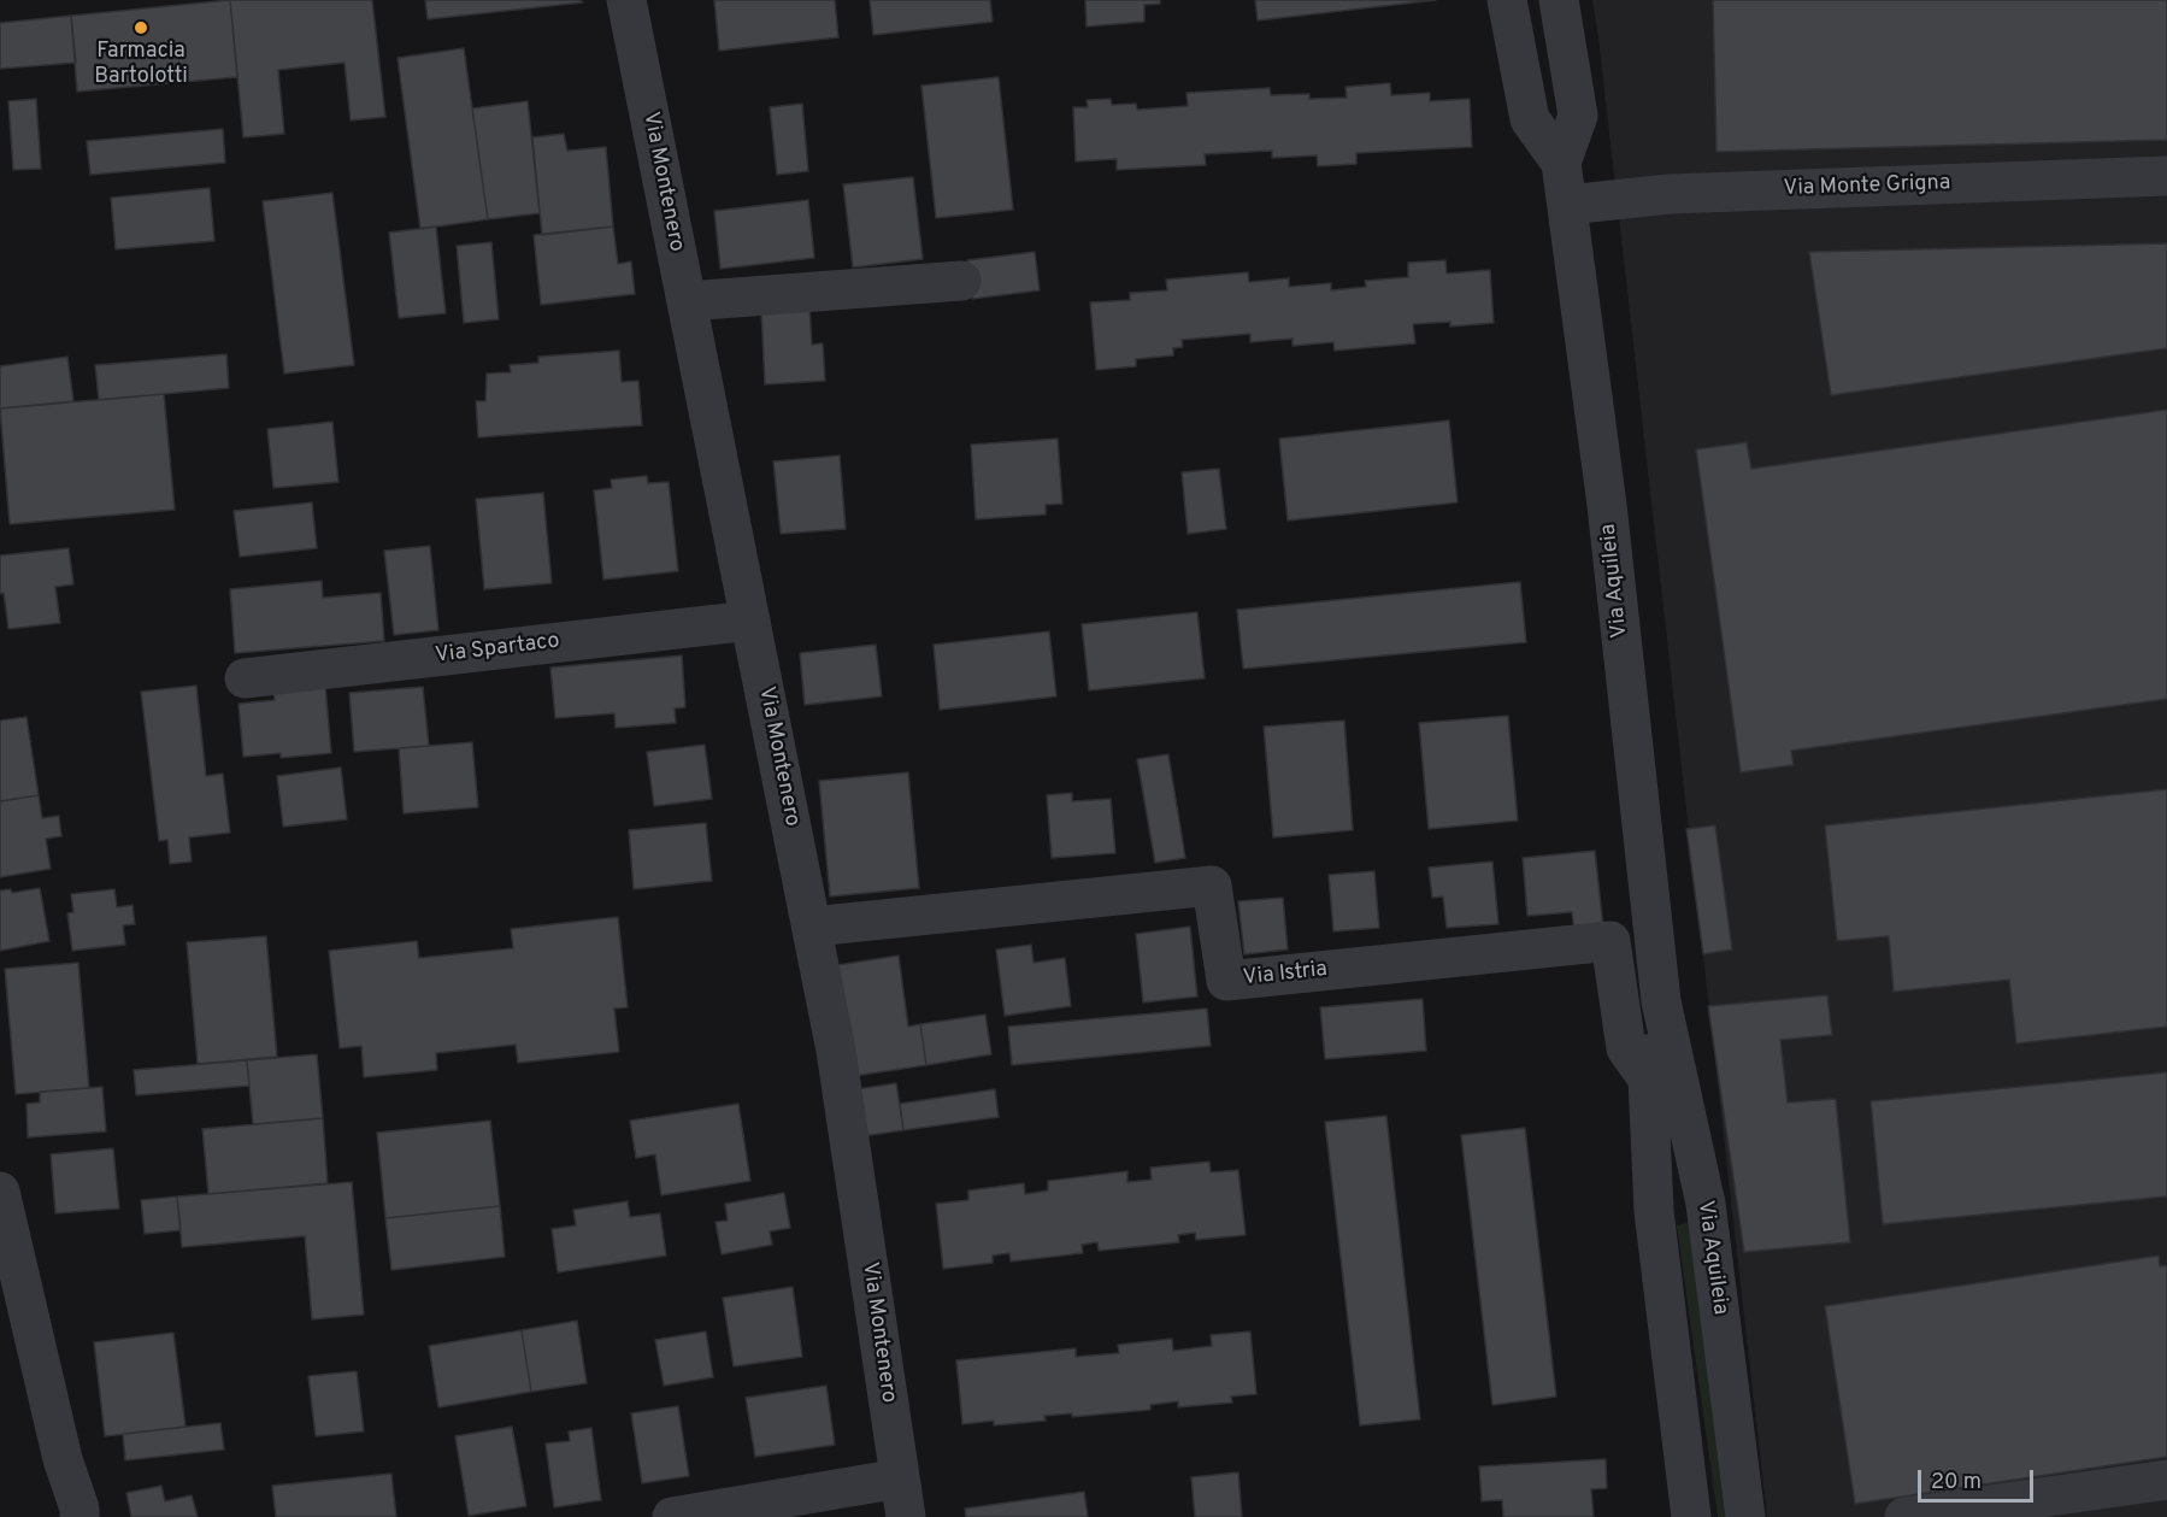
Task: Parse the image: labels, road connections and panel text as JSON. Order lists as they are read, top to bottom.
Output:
{
  "streets": {
    "street": [
      "Via Montenero",
      "Via Monte Grigna",
      "Via Aquileia",
      "Via Spartaco",
      "Via Istria"
    ]
  },
  "crossings": [
    ["Via Montenero", "Via Spartaco"],
    ["Via Montenero", "Via Istria"],
    ["Via Monte Grigna", "Via Aquileia"],
    ["Via Aquileia", "Via Istria"]
  ],
  "places": ["Farmacia Bartolotti"],
  "scale_bar": "20 m"
}
